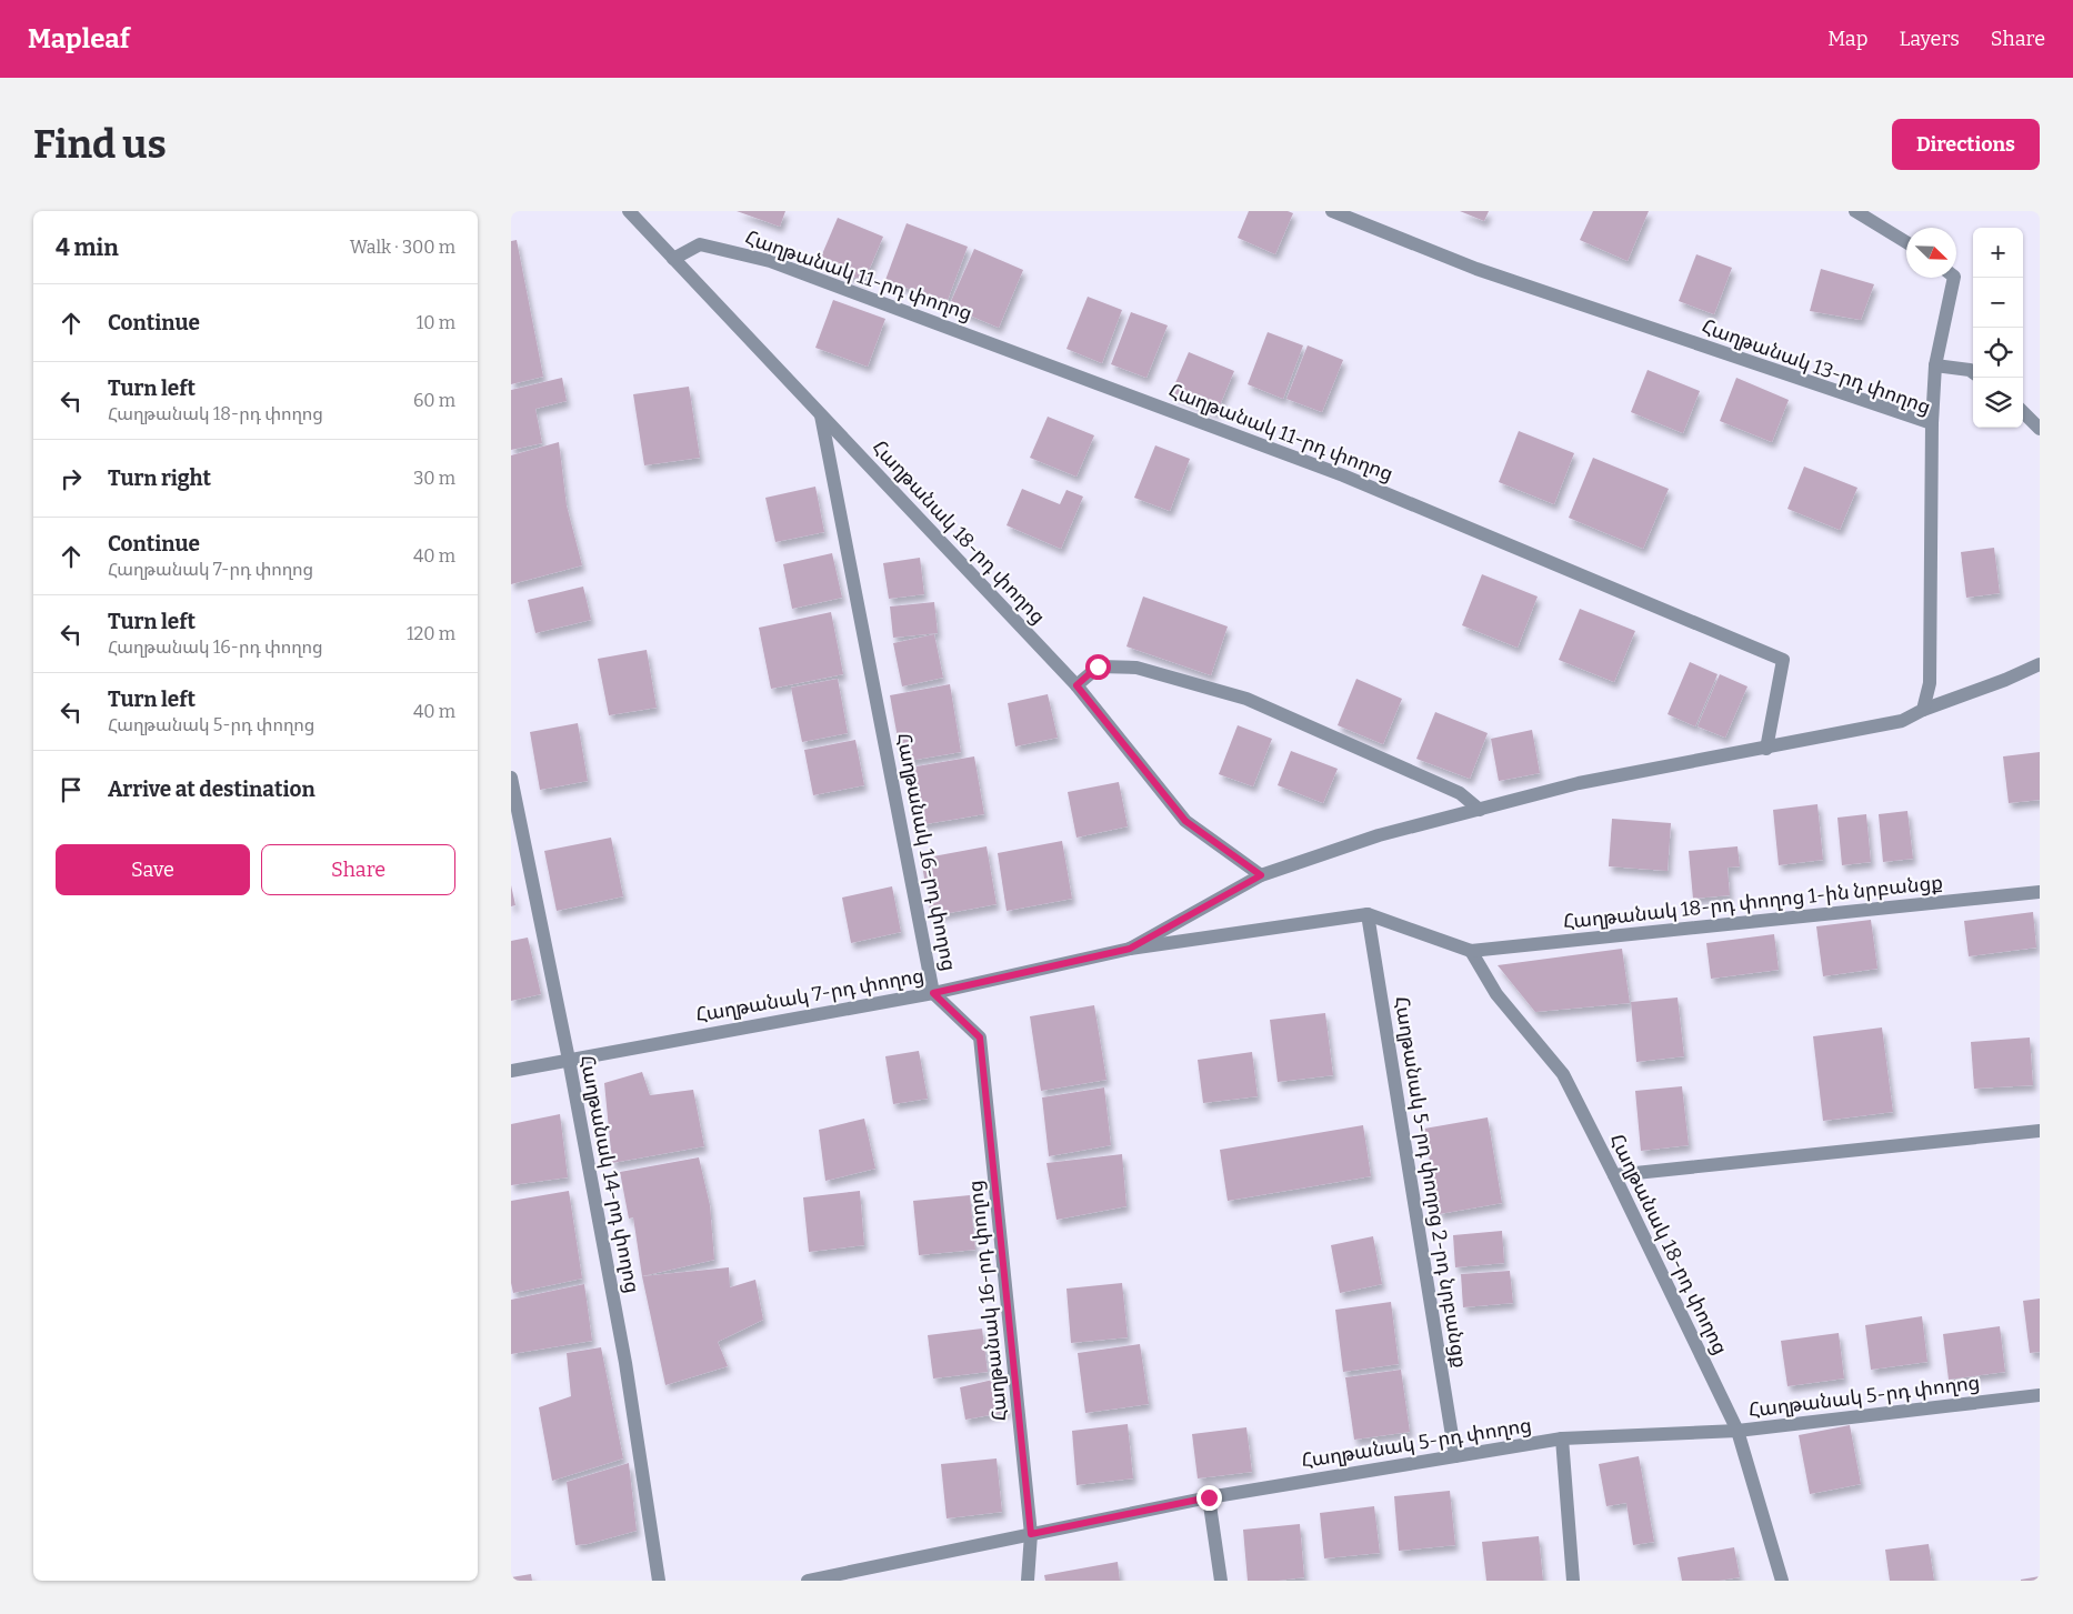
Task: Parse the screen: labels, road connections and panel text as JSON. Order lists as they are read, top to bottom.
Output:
{
  "streets": {
    "street": [
      "Հաղթանակ 11-րդ փողոց",
      "Հաղթանակ 13-րդ փողոց",
      "Հաղթանակ 18-րդ փողոց",
      "Հաղթանակ 16-րդ փողոց",
      "Հաղթանակ 18-րդ փողոց 1-ին նրբանցք",
      "Հաղթանակ 7-րդ փողոց",
      "Հաղթանակ 14-րդ փողոց",
      "Հաղթանակ 5-րդ փողոց 2-րդ նրբանցք",
      "Հաղթանակ 5-րդ փողոց"
    ]
  },
  "crossings": [
    ["Հաղթանակ 11-րդ փողոց", "Հաղթանակ 18-րդ փողոց"],
    ["Հաղթանակ 18-րդ փողոց", "Հաղթանակ 16-րդ փողոց"],
    ["Հաղթանակ 18-րդ փողոց", "Հաղթանակ 18-րդ փողոց 1-ին նրբանցք"],
    ["Հաղթանակ 18-րդ փողոց", "Հաղթանակ 7-րդ փողոց"],
    ["Հաղթանակ 18-րդ փողոց", "Հաղթանակ 5-րդ փողոց"],
    ["Հաղթանակ 16-րդ փողոց", "Հաղթանակ 7-րդ փողոց"],
    ["Հաղթանակ 16-րդ փողոց", "Հաղթանակ 5-րդ փողոց"],
    ["Հաղթանակ 18-րդ փողոց 1-ին նրբանցք", "Հաղթանակ 7-րդ փողոց"],
    ["Հաղթանակ 7-րդ փողոց", "Հաղթանակ 14-րդ փողոց"],
    ["Հաղթանակ 7-րդ փողոց", "Հաղթանակ 5-րդ փողոց 2-րդ նրբանցք"],
    ["Հաղթանակ 5-րդ փողոց 2-րդ նրբանցք", "Հաղթանակ 5-րդ փողոց"]
  ],
  "north": "bottom right",
  "page": {
    "header": "Mapleaf",
    "nav": ["Map", "Layers", "Share"],
    "buttons": [
      "Directions",
      ["Save", "Share"]
    ],
    "title": "Find us",
    "heading": ["4 min", "Walk · 300 m"],
    "map_buttons": ["+", "−"],
    "list": [
      ["Continue", "10 m"],
      ["Turn left", "Հաղթանակ 18-րդ փողոց", "60 m"],
      ["Turn right", "30 m"],
      ["Continue", "Հաղթանակ 7-րդ փողոց", "40 m"],
      ["Turn left", "Հաղթանակ 16-րդ փողոց", "120 m"],
      ["Turn left", "Հաղթանակ 5-րդ փողոց", "40 m"],
      "Arrive at destination"
    ]
  }
}
